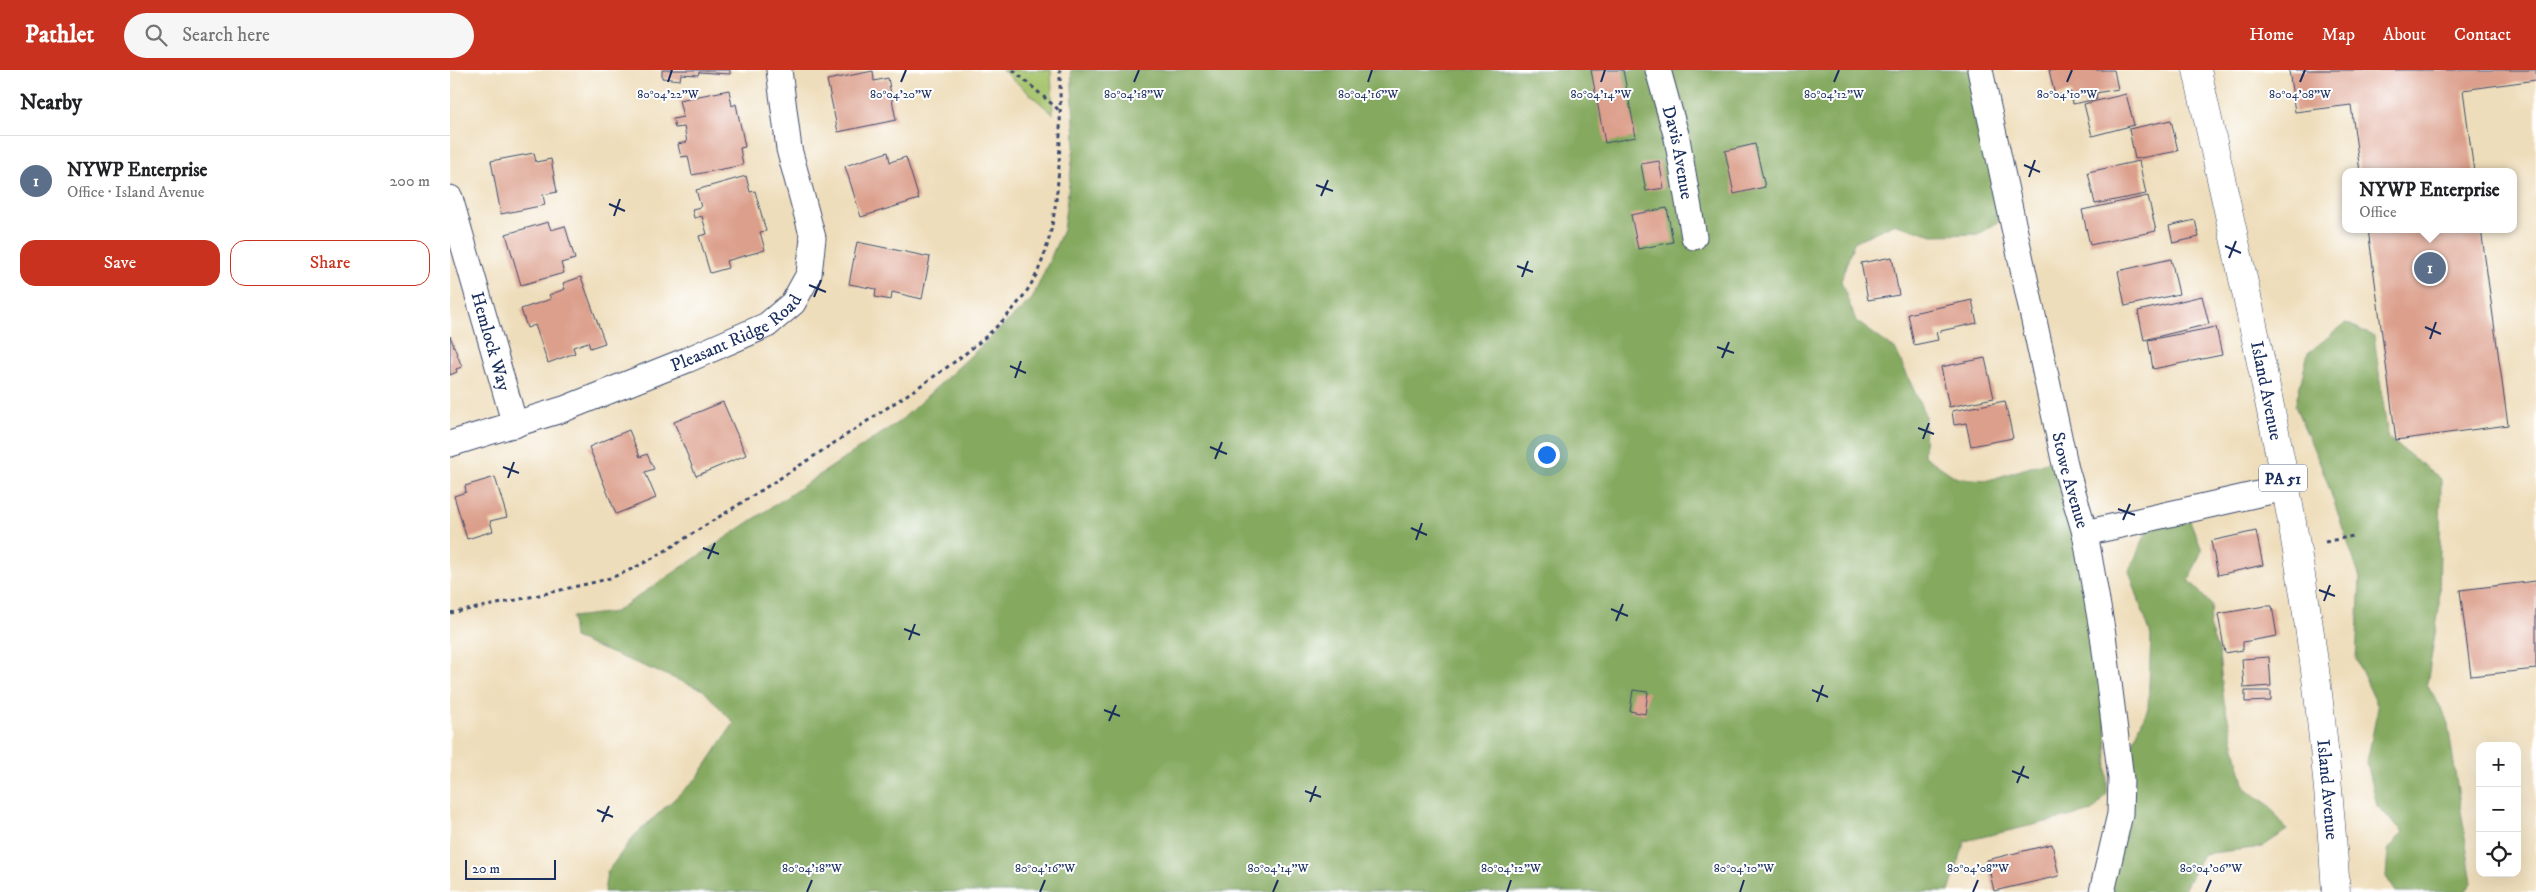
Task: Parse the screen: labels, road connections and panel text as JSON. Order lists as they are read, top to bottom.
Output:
{
  "streets": {
    "main road": ["Island Avenue", "PA 51"],
    "street": [
      "Davis Avenue",
      "Pleasant Ridge Road",
      "Hemlock Way",
      "Stowe Avenue"
    ]
  },
  "crossings": [
    ["Pleasant Ridge Road", "Hemlock Way"]
  ],
  "scale_bar": "20 m",
  "page": {
    "header": "Pathlet",
    "search": "Search here",
    "nav": [
      "Home",
      "Map",
      "About",
      "Contact"
    ],
    "heading": "Nearby",
    "list": [
      {
        "mark": "1",
        "name": "NYWP Enterprise",
        "note": "Office · Island Avenue",
        "value": "200 m"
      }
    ],
    "popup": ["NYWP Enterprise", "Office"],
    "buttons": ["Save", "Share"],
    "pins": "1",
    "map_buttons": ["+", "−"],
    "scale": "20 m"
  },
  "coordinates": [
    "80°04'22\"W",
    "80°04'20\"W",
    "80°04'18\"W",
    "80°04'16\"W",
    "80°04'14\"W",
    "80°04'12\"W",
    "80°04'10\"W",
    "80°04'08\"W",
    "80°04'06\"W"
  ]
}
